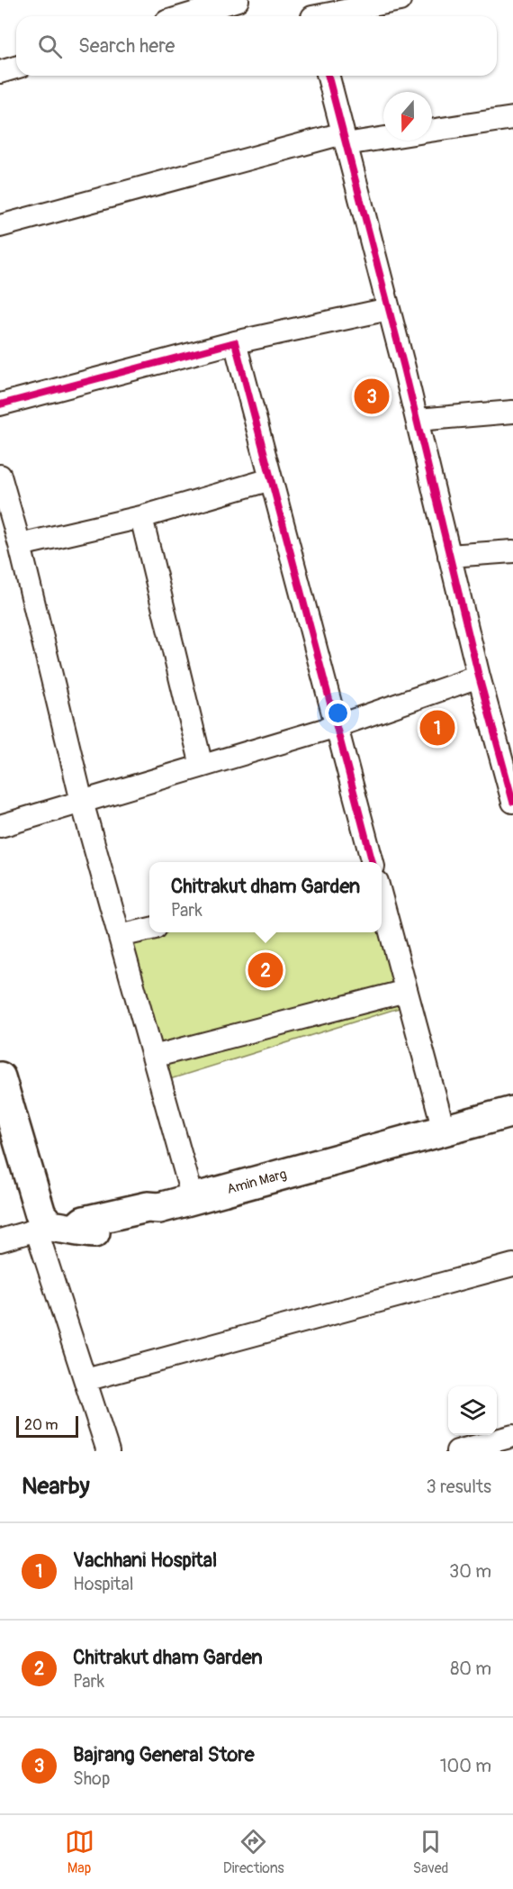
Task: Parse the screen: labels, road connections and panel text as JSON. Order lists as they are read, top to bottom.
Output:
{
  "streets": {
    "main road": ["Amin Marg"]
  },
  "scale_bar": "20 m",
  "north": "bottom",
  "page": {
    "search": "Search here",
    "pins": ["3", "1", "2"],
    "popup": ["Chitrakut dham Garden", "Park"],
    "scale": "20 m",
    "heading": ["Nearby", "3 results"],
    "list": [
      {
        "mark": "1",
        "name": "Vachhani Hospital",
        "note": "Hospital",
        "value": "30 m"
      },
      {
        "mark": "2",
        "name": "Chitrakut dham Garden",
        "note": "Park",
        "value": "80 m"
      },
      {
        "mark": "3",
        "name": "Bajrang General Store",
        "note": "Shop",
        "value": "100 m"
      }
    ],
    "nav": ["Map", "Directions", "Saved"]
  }
}
